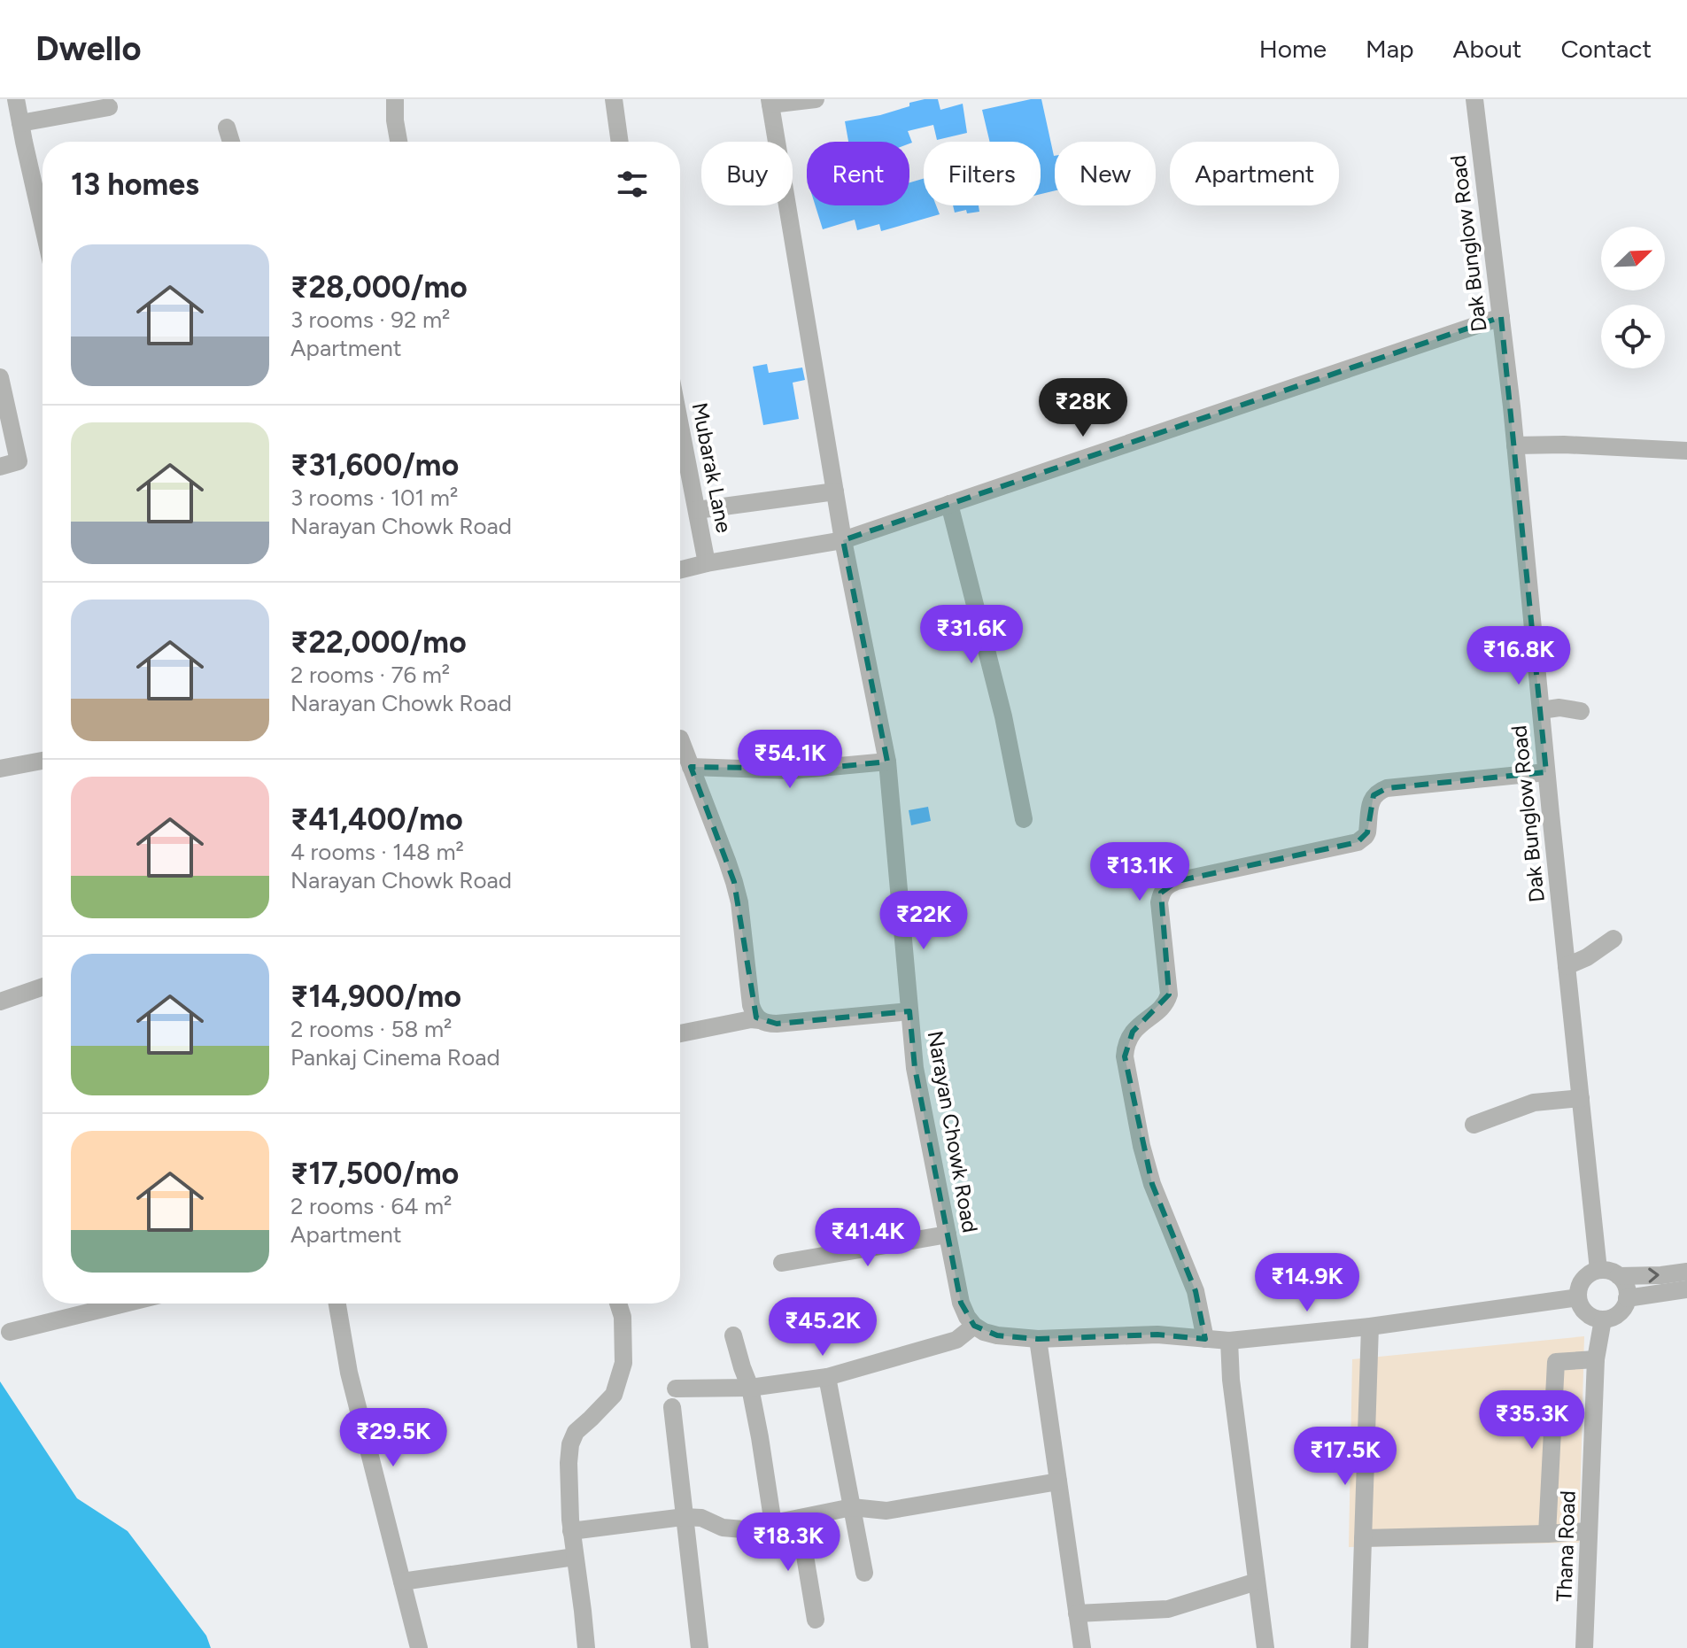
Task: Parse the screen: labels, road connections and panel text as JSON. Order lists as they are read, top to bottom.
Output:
{
  "streets": {
    "street": [
      "Dak Bunglow Road",
      "Mubarak Lane",
      "Narayan Chowk Road",
      "Thana Road"
    ]
  },
  "crossings": [
    ["Dak Bunglow Road", "Thana Road"]
  ],
  "north": "top right",
  "page": {
    "header": "Dwello",
    "nav": [
      "Home",
      "Map",
      "About",
      "Contact"
    ],
    "chip": [
      "Buy",
      "Rent",
      "Filters",
      "New",
      "Apartment"
    ],
    "heading": "13 homes",
    "list": [
      {
        "name": "₹28,000/mo",
        "note": "3 rooms · 92 m² · Apartment"
      },
      {
        "name": "₹31,600/mo",
        "note": "3 rooms · 101 m² · Narayan Chowk Road"
      },
      {
        "name": "₹22,000/mo",
        "note": "2 rooms · 76 m² · Narayan Chowk Road"
      },
      {
        "name": "₹41,400/mo",
        "note": "4 rooms · 148 m² · Narayan Chowk Road"
      },
      {
        "name": "₹14,900/mo",
        "note": "2 rooms · 58 m² · Pankaj Cinema Road"
      },
      {
        "name": "₹17,500/mo",
        "note": "2 rooms · 64 m² · Apartment"
      }
    ],
    "price": [
      "₹28K",
      "₹31.6K",
      "₹16.8K",
      "₹54.1K",
      "₹13.1K",
      "₹22K",
      "₹41.4K",
      "₹14.9K",
      "₹45.2K",
      "₹35.3K",
      "₹29.5K",
      "₹17.5K",
      "₹18.3K"
    ]
  }
}
